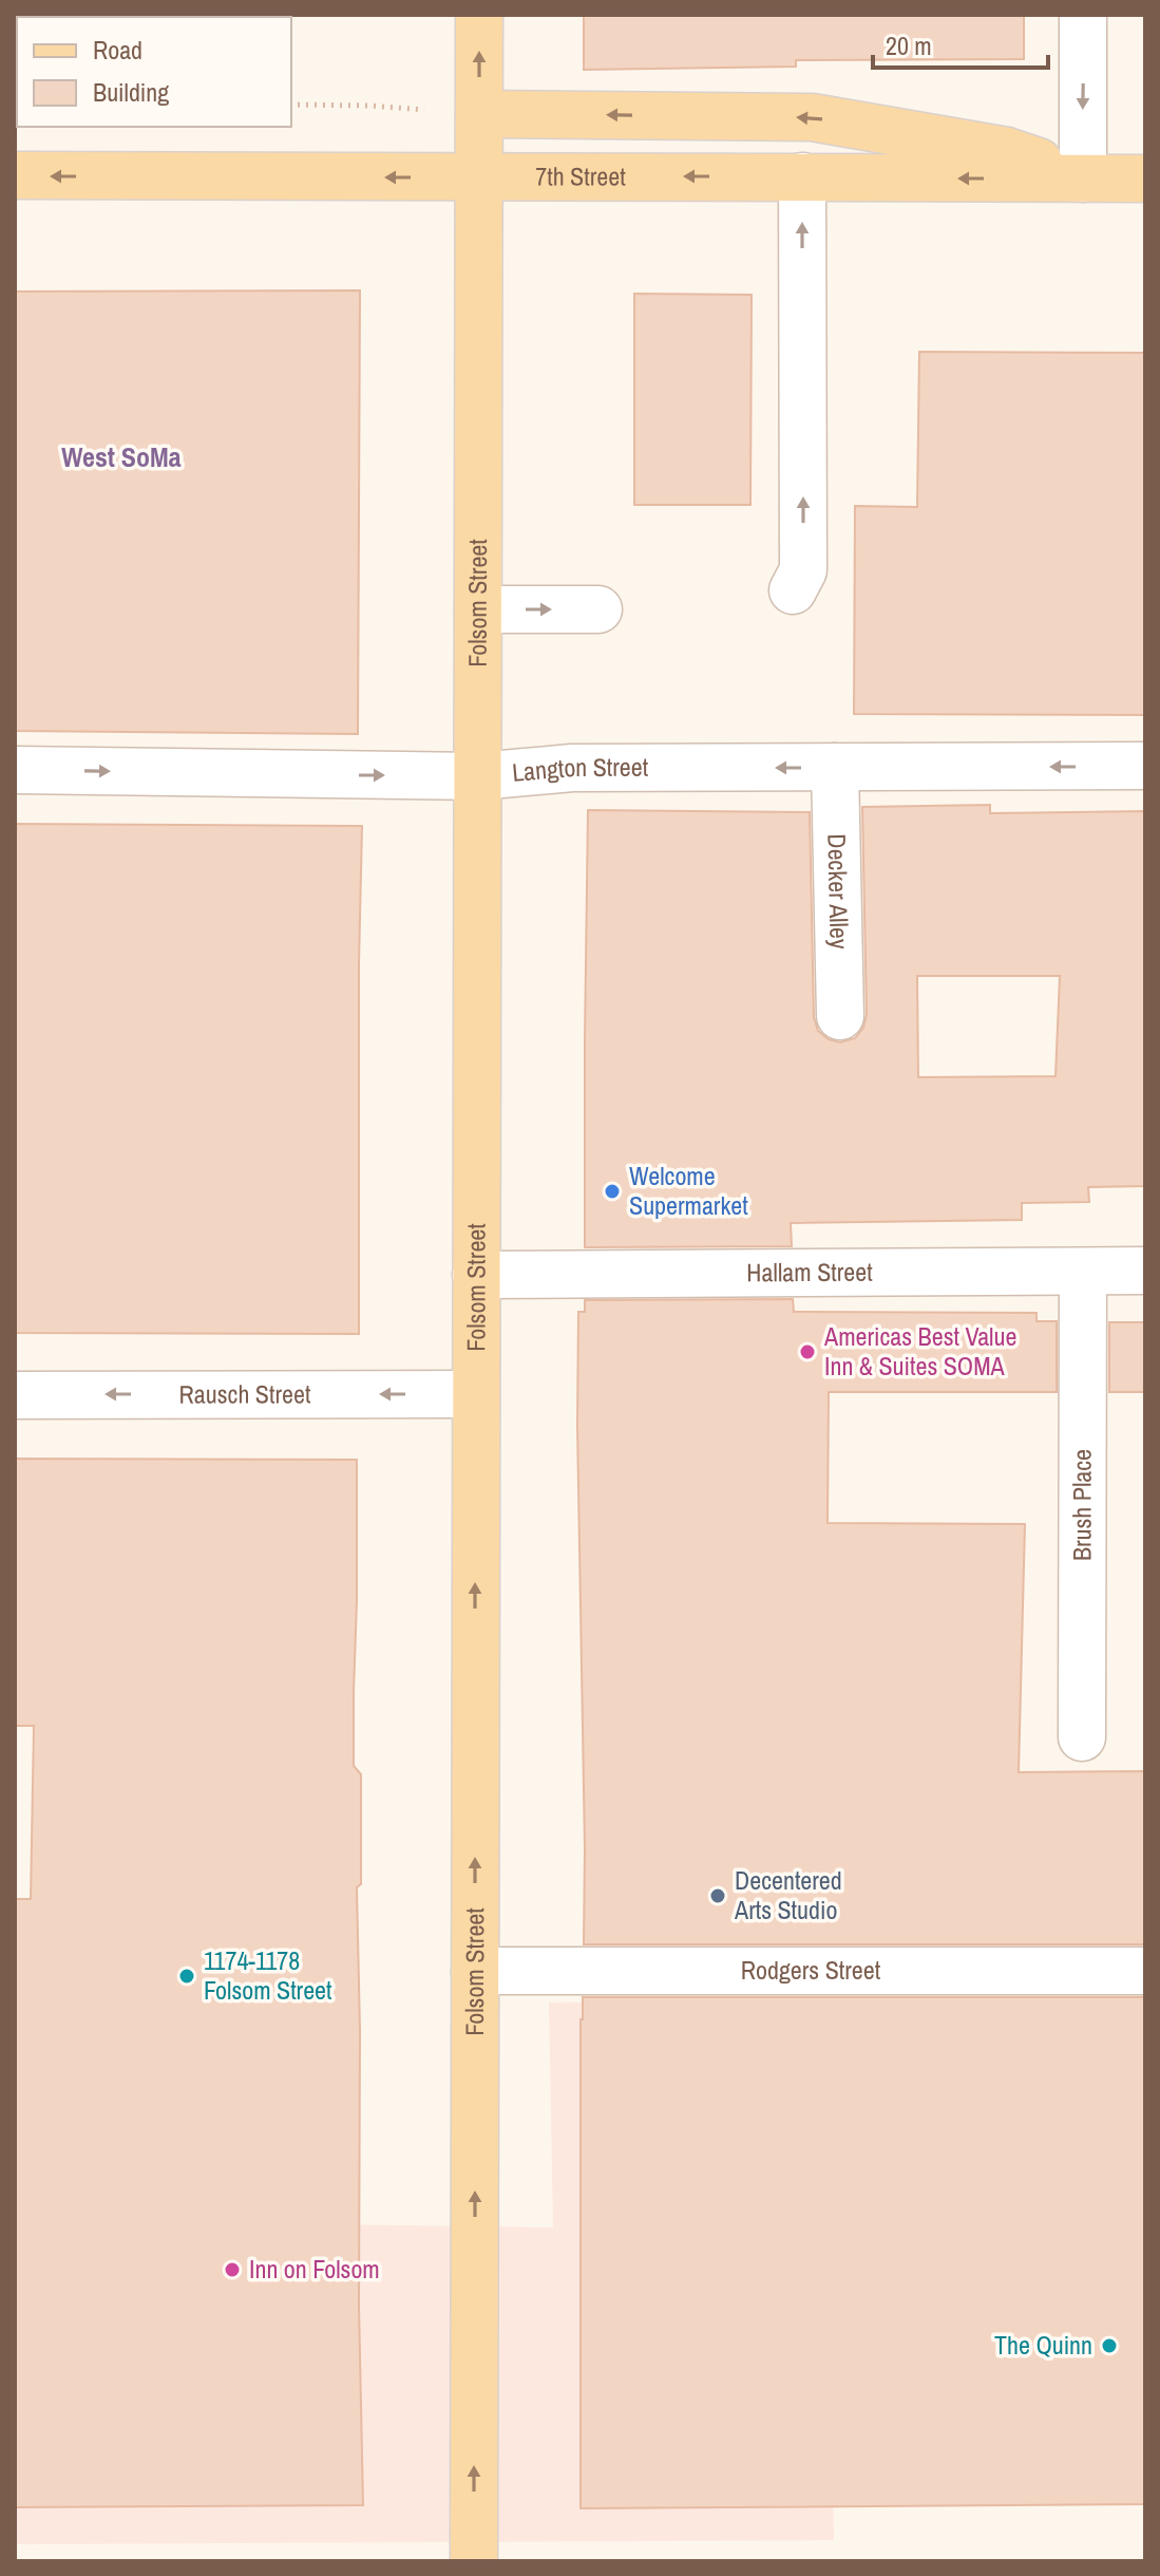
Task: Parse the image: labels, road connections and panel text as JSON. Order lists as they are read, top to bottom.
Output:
{
  "streets": {
    "main road": ["7th Street", "Folsom Street"],
    "street": [
      "Langton Street",
      "Decker Alley",
      "Hallam Street",
      "Rausch Street",
      "Brush Place",
      "Rodgers Street"
    ]
  },
  "crossings": [
    ["7th Street", "Folsom Street"],
    ["Folsom Street", "Langton Street"],
    ["Folsom Street", "Hallam Street"],
    ["Folsom Street", "Rausch Street"],
    ["Folsom Street", "Rodgers Street"],
    ["Langton Street", "Decker Alley"],
    ["Hallam Street", "Brush Place"]
  ],
  "one_way": ["Folsom Street", "Rausch Street"],
  "districts": ["West SoMa"],
  "places": [
    "Welcome Supermarket",
    "Americas Best Value Inn & Suites SOMA",
    "Decentered Arts Studio",
    "1174‐1178 Folsom Street",
    "Inn on Folsom",
    "The Quinn"
  ],
  "legend": ["Road", "Building"],
  "scale_bar": "20 m"
}
